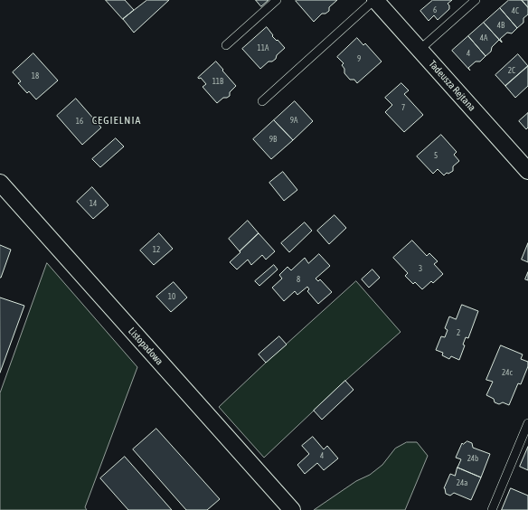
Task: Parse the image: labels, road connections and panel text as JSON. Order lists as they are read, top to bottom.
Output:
{
  "streets": {
    "street": ["Tadeusza Rejtana", "Listopadowa"]
  },
  "districts": ["CEGIELNIA"],
  "house_numbers": [
    "6",
    "4C",
    "4B",
    "4A",
    "11A",
    "4",
    "9",
    "2C",
    "18",
    "11B",
    "7",
    "9A",
    "16",
    "9B",
    "5",
    "14",
    "12",
    "3",
    "8",
    "10",
    "2",
    "24c",
    "4",
    "24b",
    "24a"
  ]
}
